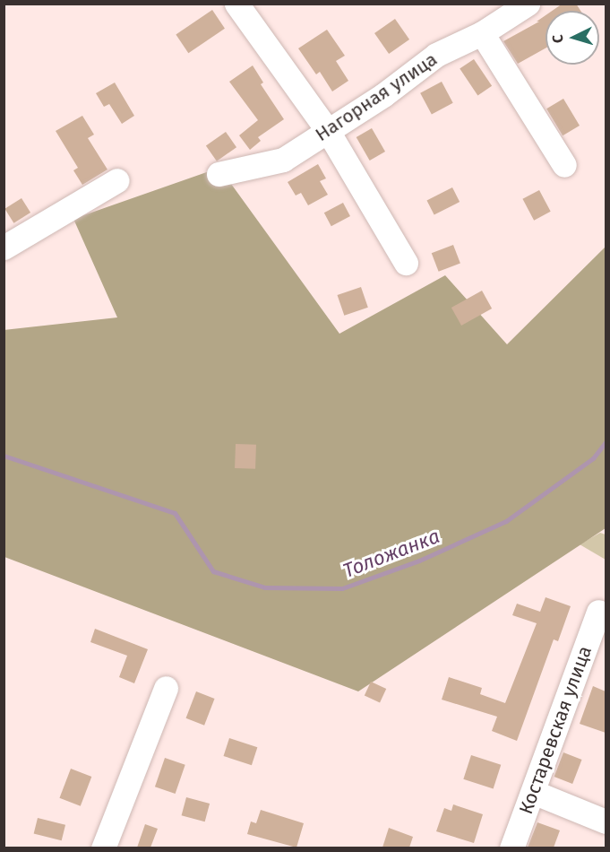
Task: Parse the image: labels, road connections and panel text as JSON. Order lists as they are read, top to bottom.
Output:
{
  "streets": {
    "street": ["Нагорная улица", "Костаревская улица"]
  },
  "water": ["Толожанка"],
  "north": "left"
}
